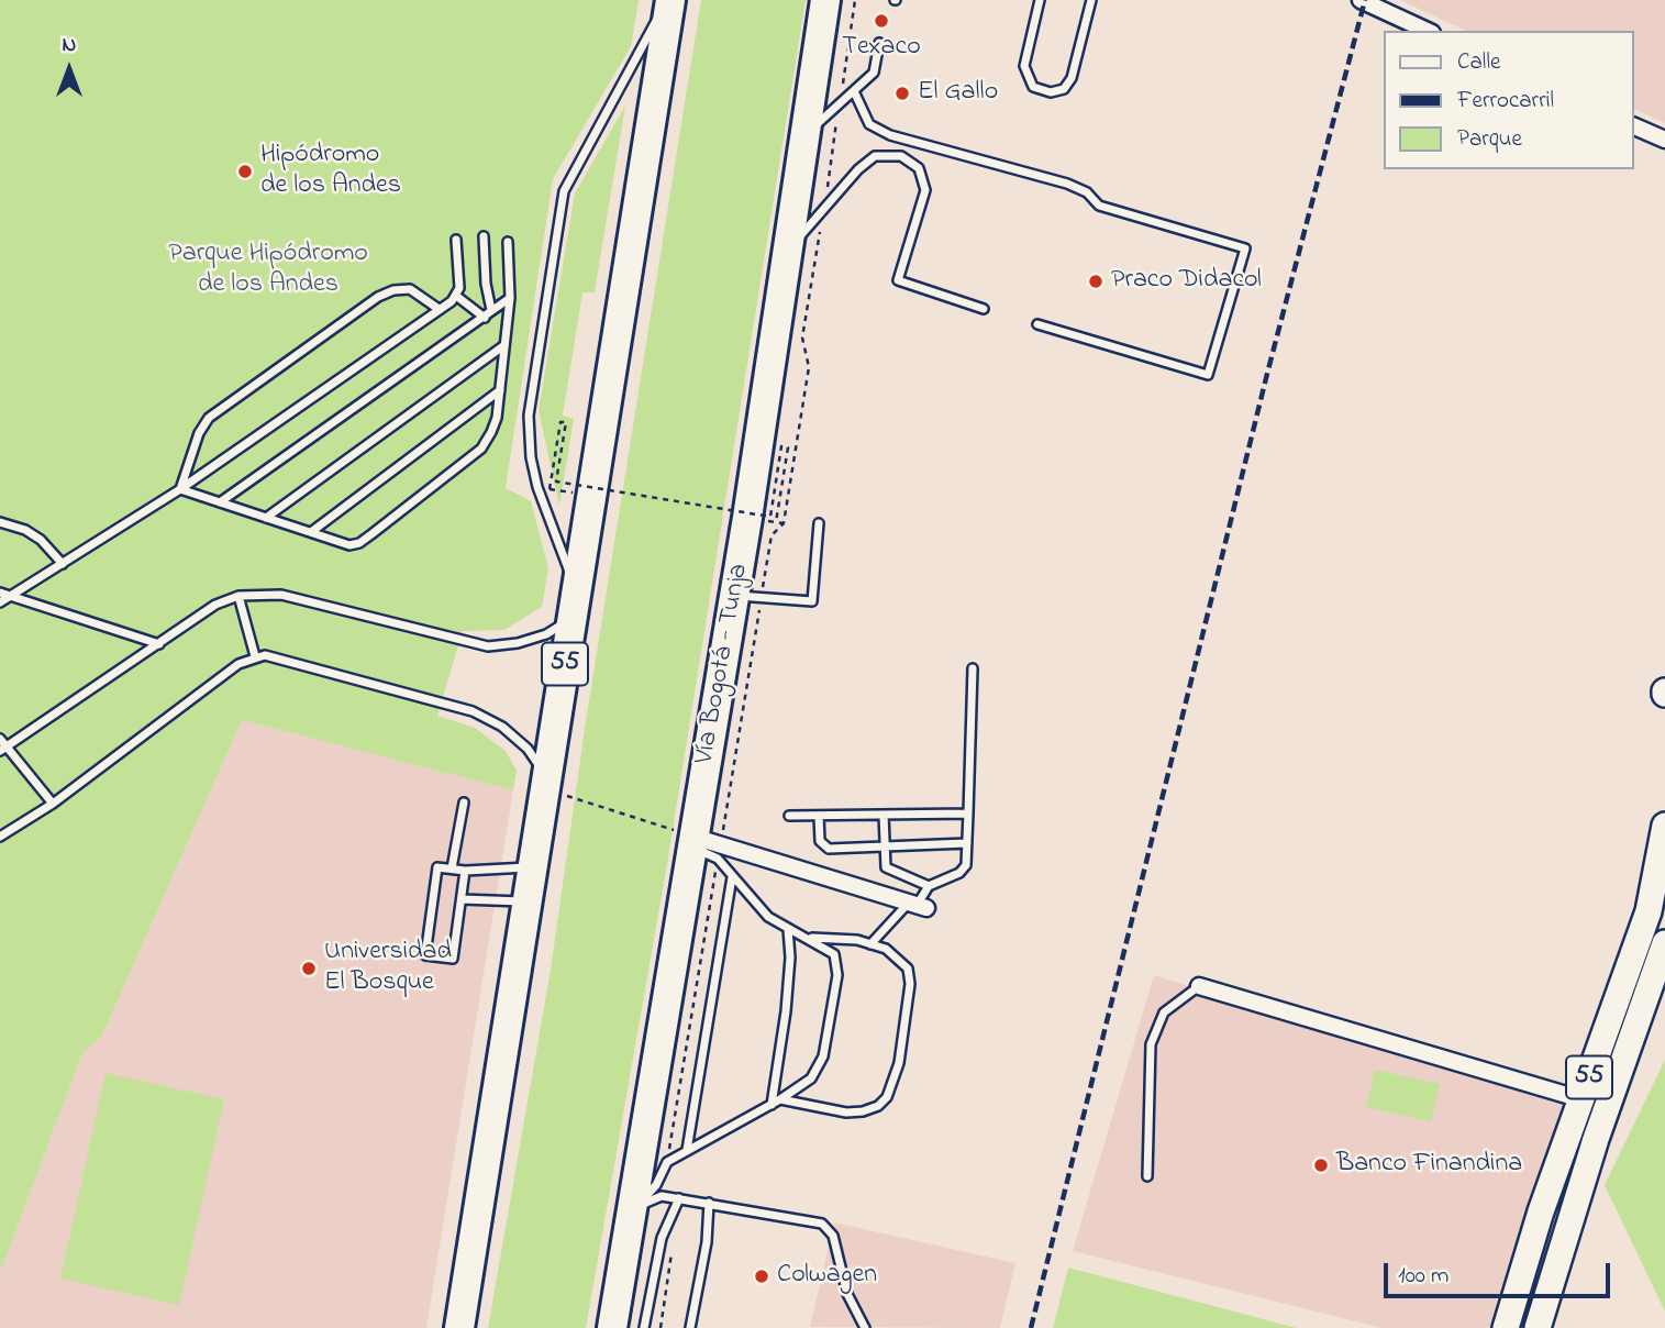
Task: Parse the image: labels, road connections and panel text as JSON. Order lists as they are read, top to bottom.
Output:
{
  "streets": {
    "highway": ["55", "Vía Bogotá - Tunja"]
  },
  "parks": ["Parque Hipódromo de los Andes"],
  "places": [
    "Texaco",
    "El Gallo",
    "Hipódromo de los Andes",
    "Praco Didacol",
    "Universidad El Bosque",
    "Banco Finandina",
    "Colwagen"
  ],
  "legend": ["Calle", "Ferrocarril", "Parque"],
  "scale_bar": "100 m",
  "north": "top"
}
